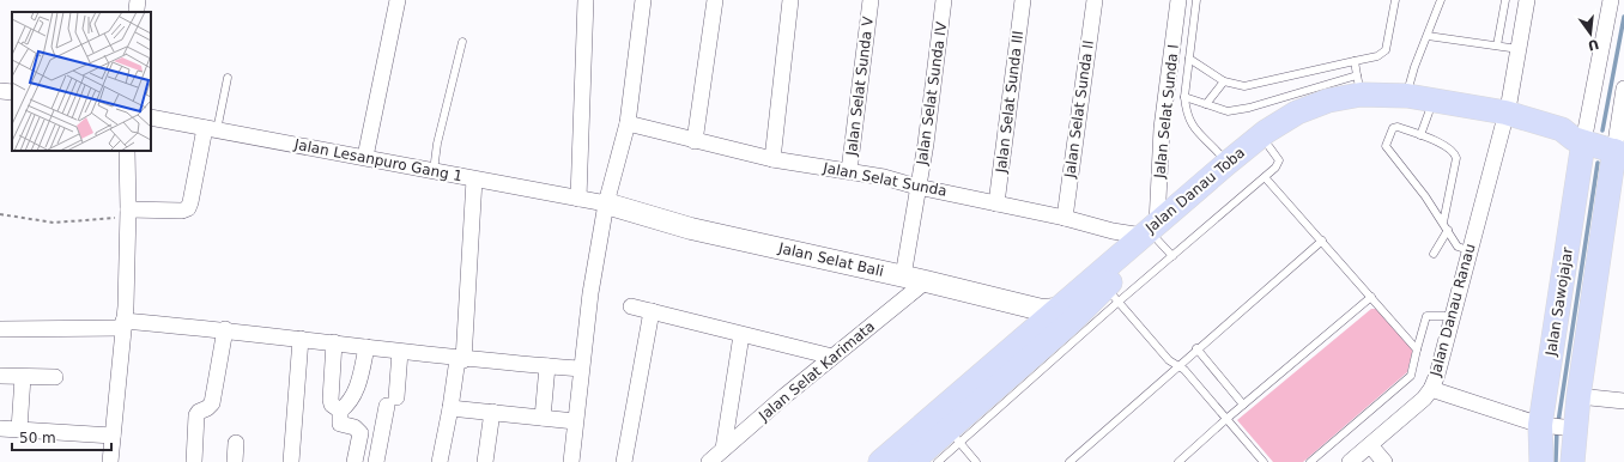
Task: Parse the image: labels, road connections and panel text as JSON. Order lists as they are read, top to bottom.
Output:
{
  "streets": {
    "main road": ["Jalan Danau Toba", "Jalan Sawojajar"],
    "street": [
      "Jalan Selat Sunda V",
      "Jalan Selat Sunda IV",
      "Jalan Selat Sunda III",
      "Jalan Selat Sunda II",
      "Jalan Selat Sunda I",
      "Jalan Lesanpuro Gang 1",
      "Jalan Selat Sunda",
      "Jalan Selat Bali",
      "Jalan Danau Ranau",
      "Jalan Selat Karimata"
    ]
  },
  "crossings": [
    ["Jalan Selat Sunda V", "Jalan Selat Sunda"],
    ["Jalan Selat Sunda IV", "Jalan Selat Sunda"],
    ["Jalan Selat Sunda IV", "Jalan Selat Bali"],
    ["Jalan Selat Sunda III", "Jalan Selat Sunda"],
    ["Jalan Selat Sunda II", "Jalan Selat Sunda"],
    ["Jalan Selat Sunda I", "Jalan Selat Sunda"],
    ["Jalan Selat Sunda I", "Jalan Danau Toba"],
    ["Jalan Lesanpuro Gang 1", "Jalan Selat Bali"],
    ["Jalan Selat Sunda", "Jalan Danau Toba"],
    ["Jalan Danau Toba", "Jalan Selat Bali"],
    ["Jalan Danau Toba", "Jalan Sawojajar"],
    ["Jalan Danau Toba", "Jalan Danau Ranau"],
    ["Jalan Selat Bali", "Jalan Selat Karimata"]
  ],
  "scale_bar": "50 m",
  "north": "bottom"
}
